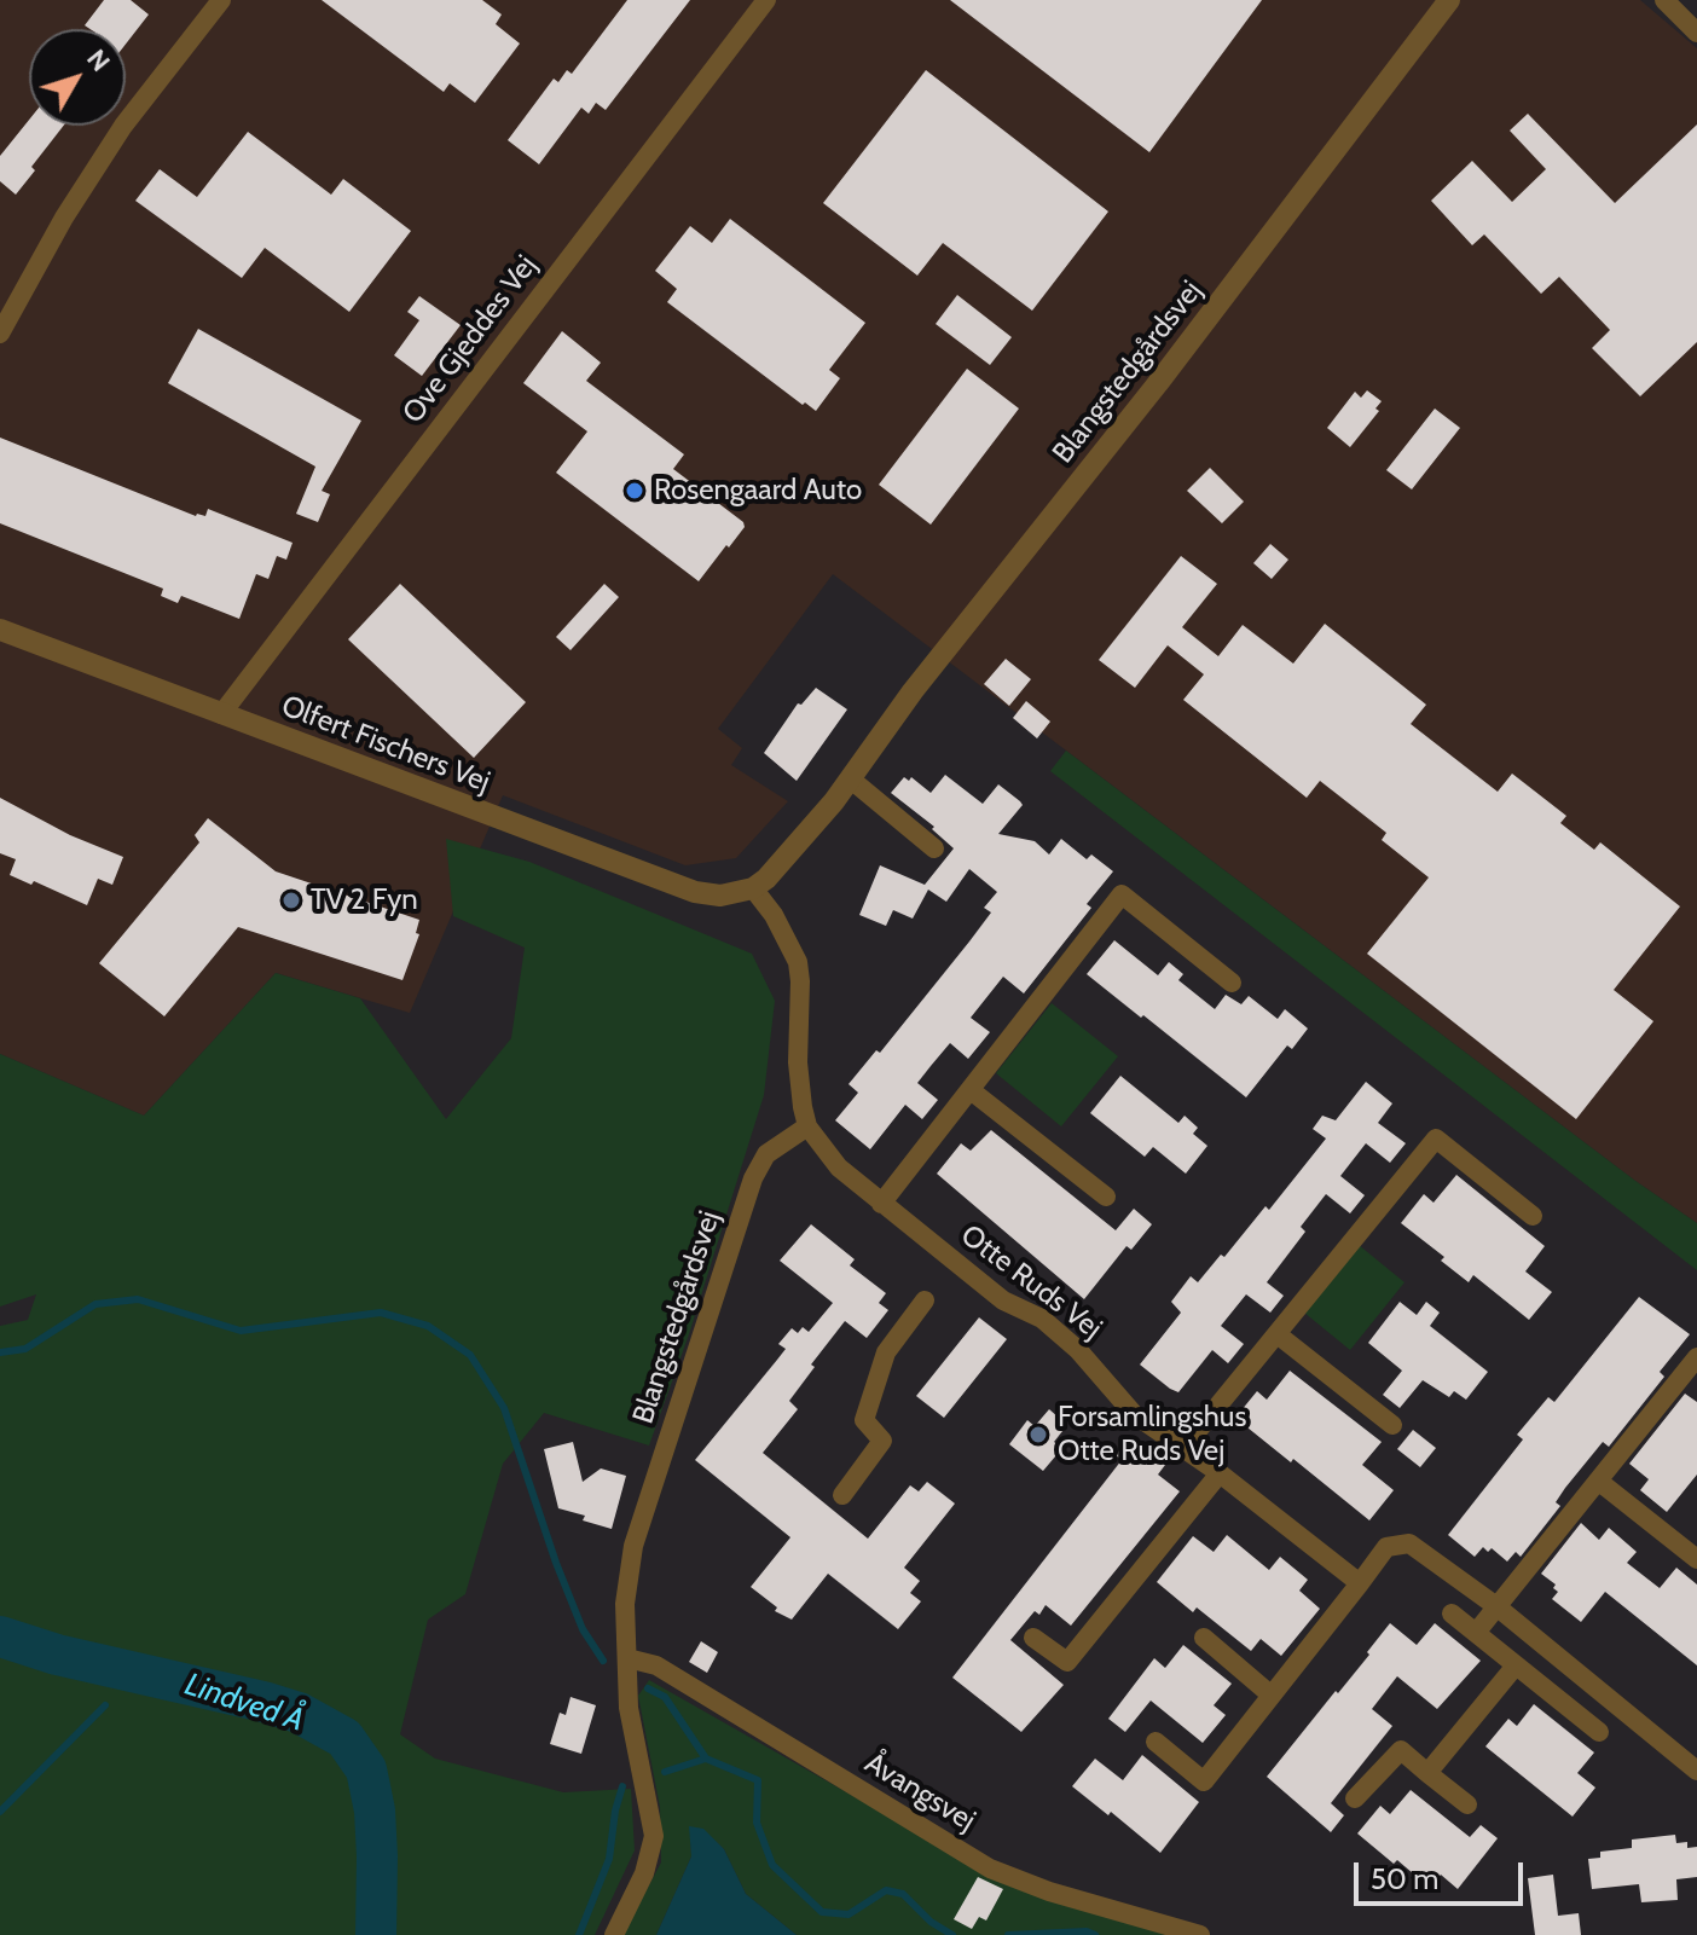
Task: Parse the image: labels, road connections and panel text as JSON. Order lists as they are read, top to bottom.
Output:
{
  "streets": {
    "street": [
      "Ove Gjeddes Vej",
      "Blangstedgårdsvej",
      "Olfert Fischers Vej",
      "Otte Ruds Vej",
      "Åvangsvej"
    ]
  },
  "crossings": [
    ["Ove Gjeddes Vej", "Olfert Fischers Vej"],
    ["Blangstedgårdsvej", "Olfert Fischers Vej"],
    ["Blangstedgårdsvej", "Otte Ruds Vej"],
    ["Blangstedgårdsvej", "Åvangsvej"]
  ],
  "water": ["Lindved Å"],
  "places": ["Rosengaard Auto", "TV 2 Fyn", "Forsamlingshus Otte Ruds Vej"],
  "scale_bar": "50 m",
  "north": "top right"
}
